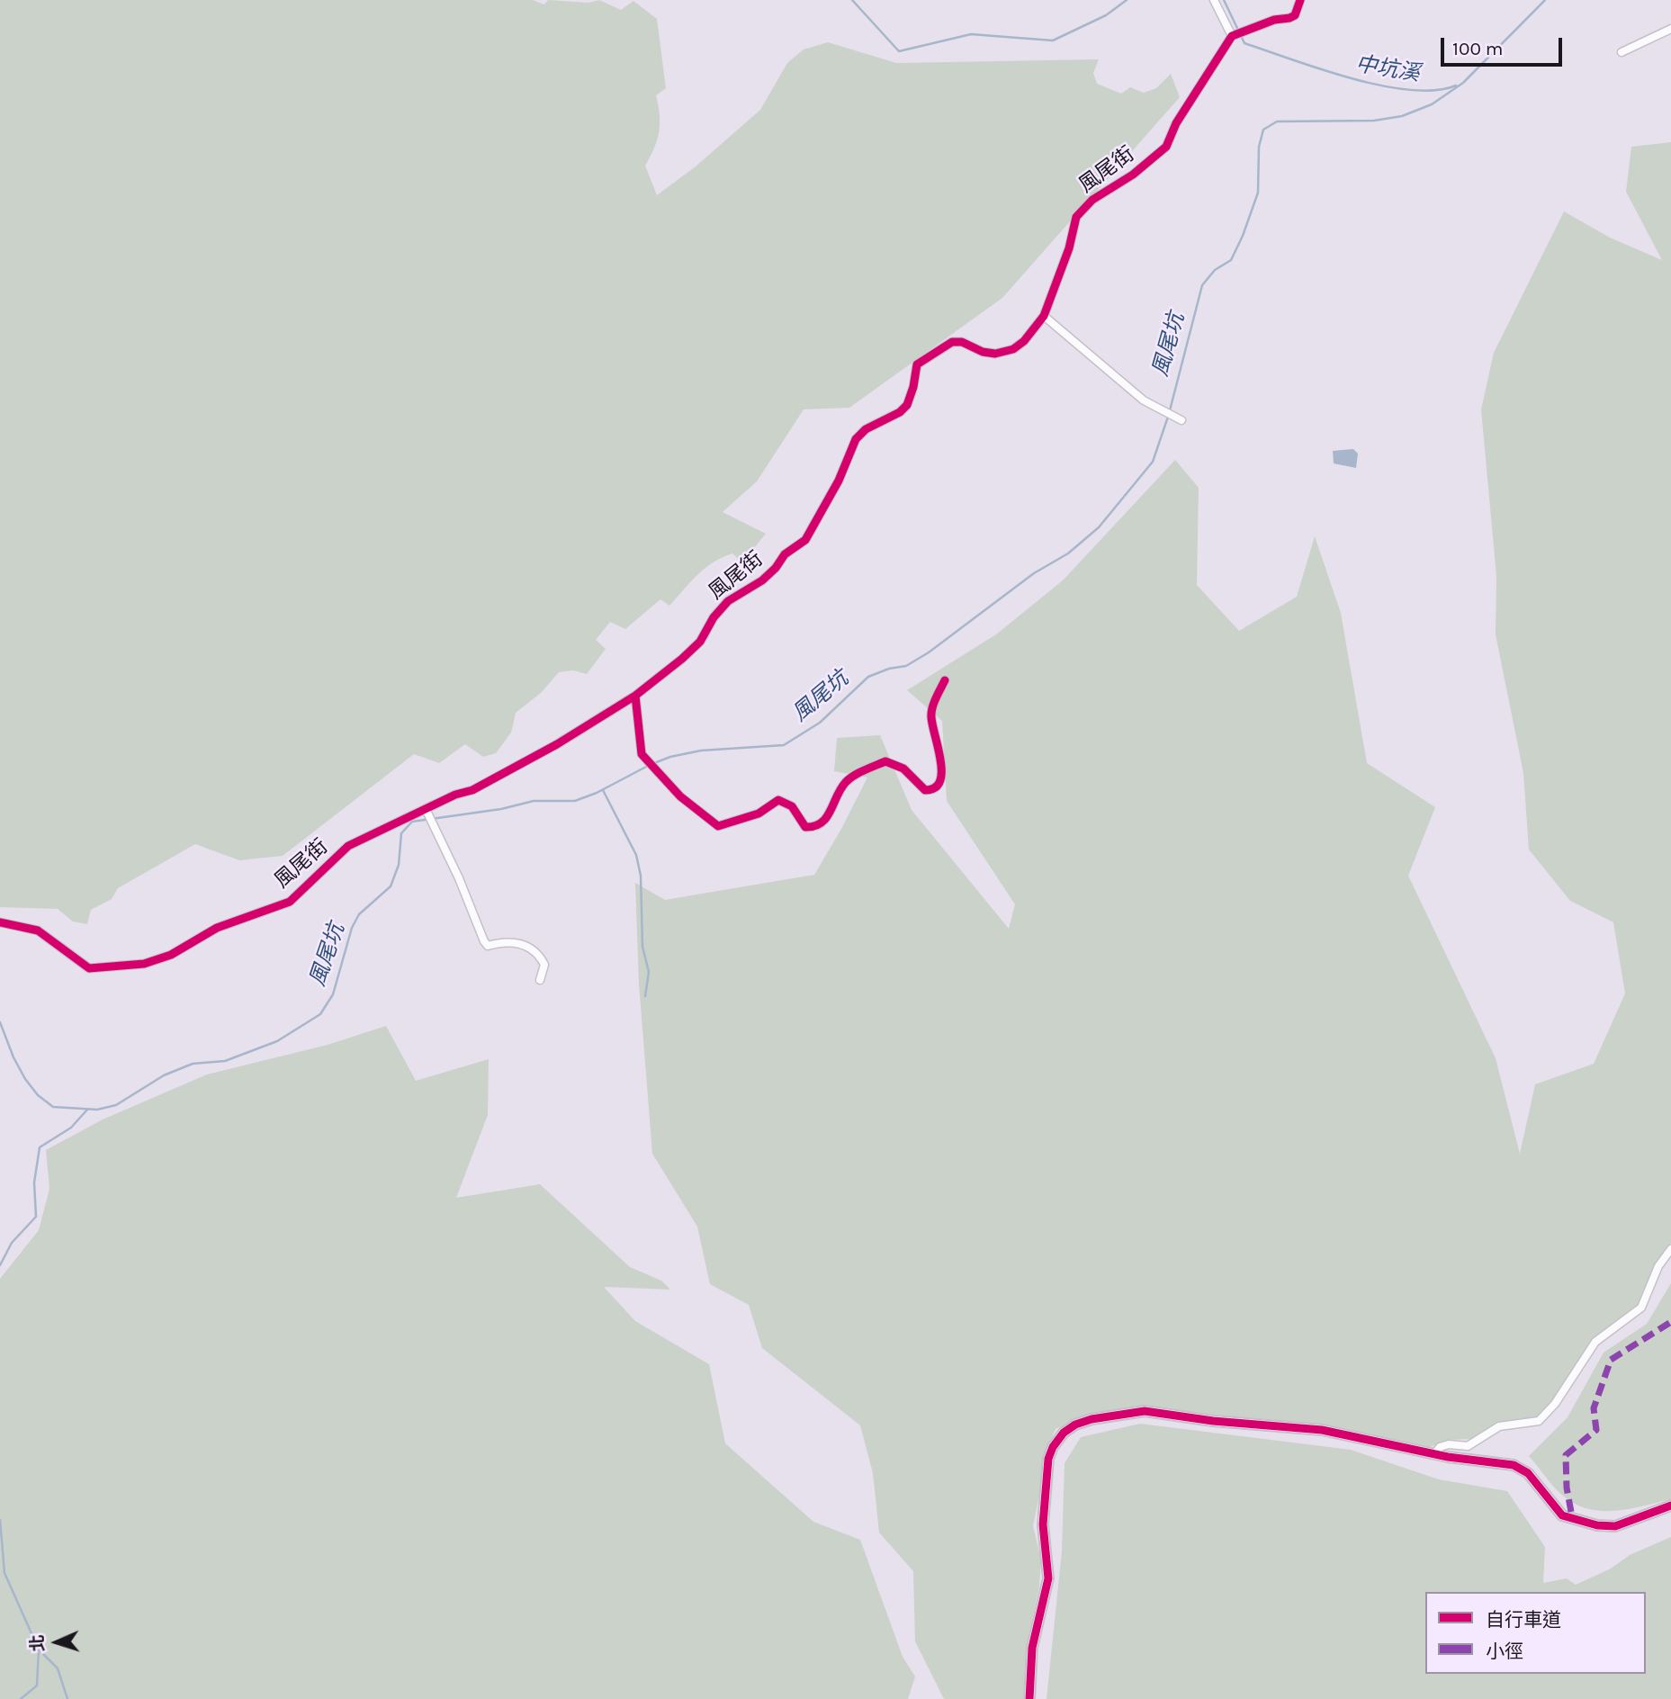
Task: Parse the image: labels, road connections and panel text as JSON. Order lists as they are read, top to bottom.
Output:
{
  "streets": {
    "street": ["風尾街"]
  },
  "water": ["中坑溪", "風尾坑"],
  "legend": ["自行車道", "小徑"],
  "scale_bar": "100 m",
  "north": "left"
}
